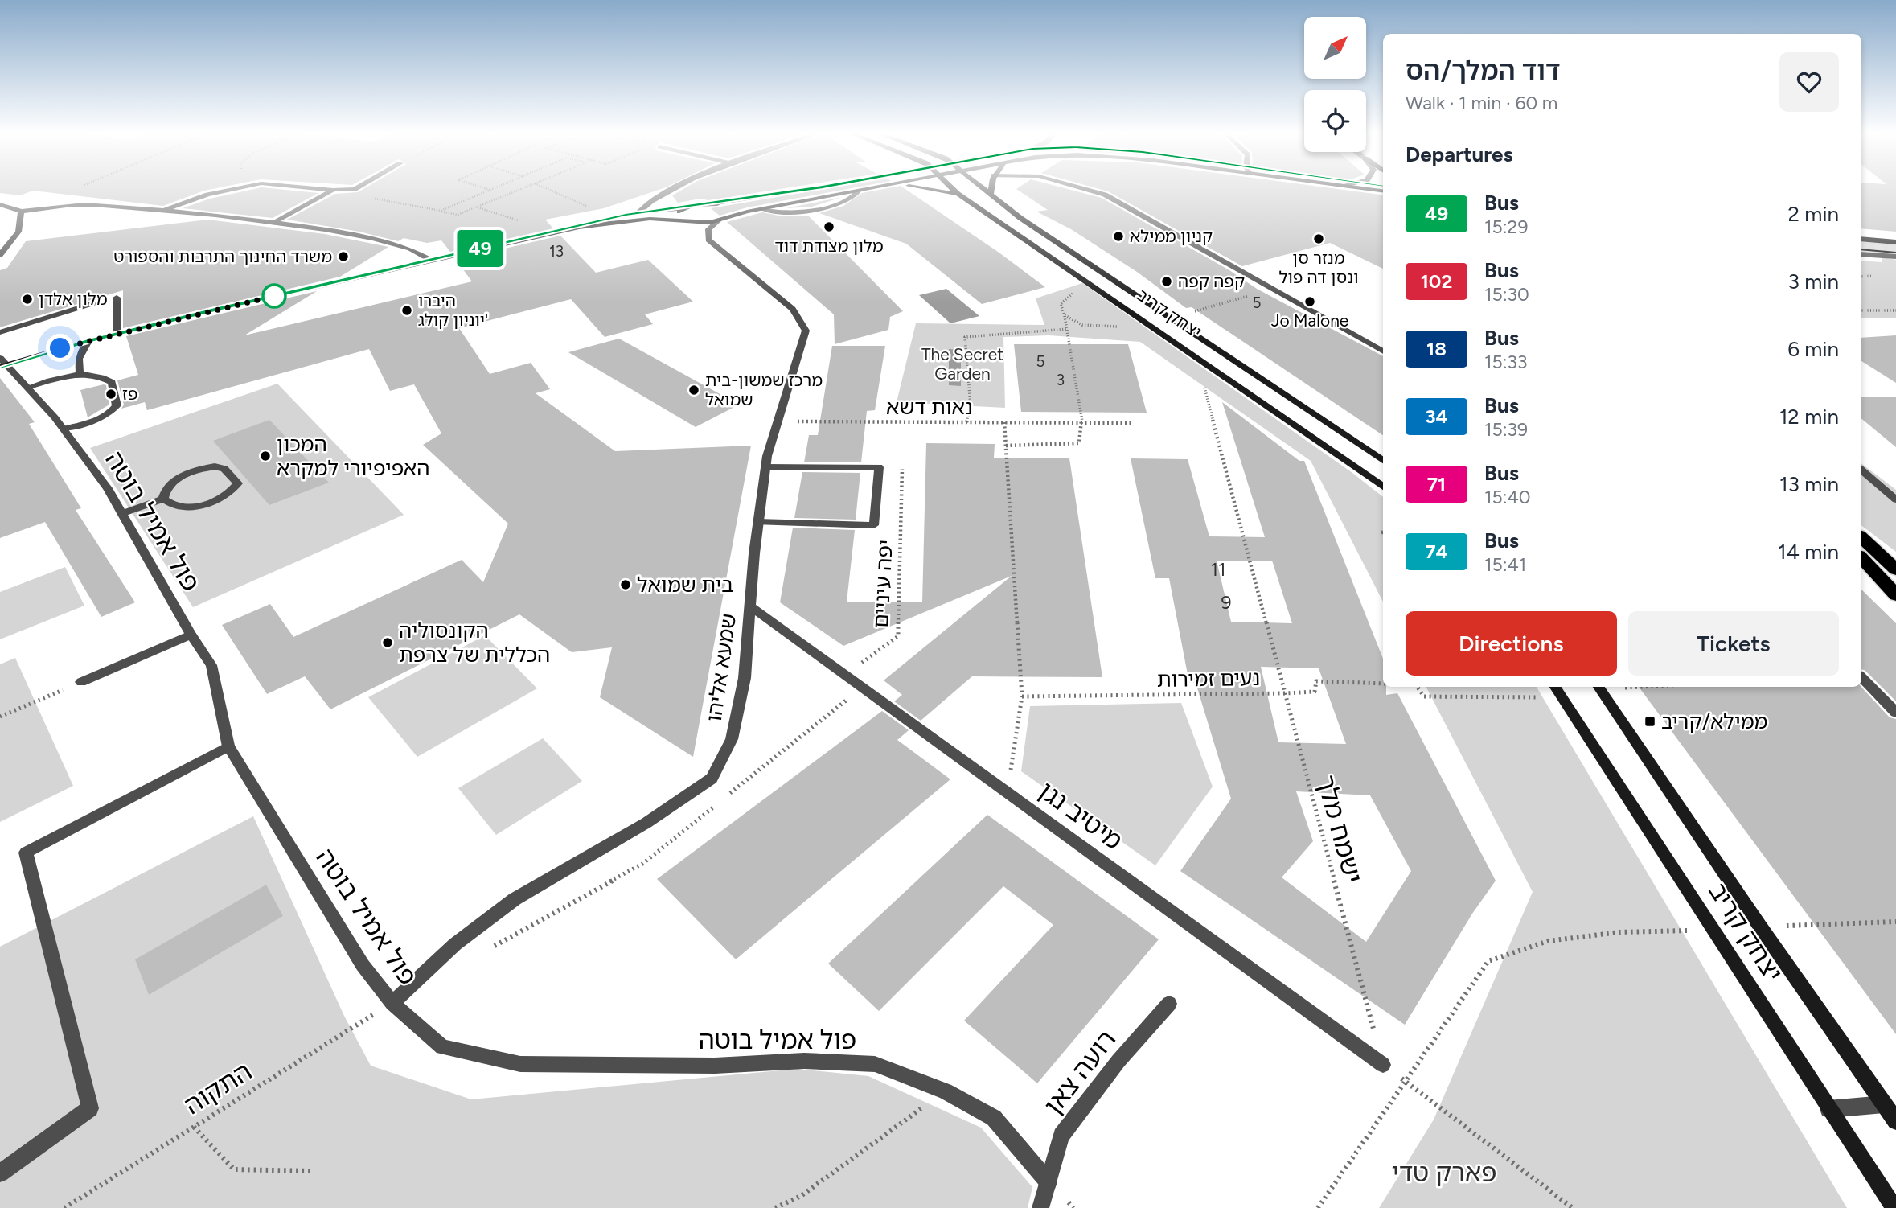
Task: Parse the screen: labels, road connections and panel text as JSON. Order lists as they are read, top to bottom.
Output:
{
  "streets": {
    "street": [
      "יצחק קריב",
      "פול אמיל בוטה",
      "שמעא אליהו",
      "מיטיב נגן",
      "רועה צאן"
    ],
    "path": [
      "נאות דשא",
      "יפה עיניים",
      "נעים זמירות",
      "ישמח מלך",
      "התקוה"
    ]
  },
  "crossings": [
    ["נאות דשא", "שמעא אליהו"],
    ["פול אמיל בוטה", "שמעא אליהו"],
    ["פול אמיל בוטה", "רועה צאן"],
    ["פול אמיל בוטה", "התקוה"],
    ["יפה עיניים", "מיטיב נגן"],
    ["שמעא אליהו", "מיטיב נגן"],
    ["שמעא אליהו", "התקוה"],
    ["נעים זמירות", "ישמח מלך"],
    ["מיטיב נגן", "ישמח מלך"]
  ],
  "parks": ["The Secret Garden", "פארק טדי"],
  "places": {
    "other": [
      "מלון מצודת דוד",
      "קניון ממילא",
      "מנזר סן ונסן דה פול",
      "משרד החינוך התרבות והספורט",
      "קפה קפה",
      "מלון אלדן",
      "Jo Malone",
      "היברו יוניון קולג'",
      "מרכז שמשון-בית שמואל",
      "פז",
      "המכון האפיפיורי למקרא",
      "בית שמואל",
      "הקונסוליה הכללית של צרפת"
    ],
    "transit": ["ממילא/קריב"]
  },
  "lines": ["bus line 49"],
  "house_numbers": [
    "13",
    "5",
    "5",
    "3",
    "11",
    "9"
  ],
  "north": "top right",
  "page": {
    "on_map": "49",
    "heading": [
      ["דוד המלך/הס", "Walk · 1 min · 60 m"],
      "Departures"
    ],
    "list": [
      {
        "mark": "49",
        "name": "Bus",
        "note": "15:29",
        "value": "2 min"
      },
      {
        "mark": "102",
        "name": "Bus",
        "note": "15:30",
        "value": "3 min"
      },
      {
        "mark": "18",
        "name": "Bus",
        "note": "15:33",
        "value": "6 min"
      },
      {
        "mark": "34",
        "name": "Bus",
        "note": "15:39",
        "value": "12 min"
      },
      {
        "mark": "71",
        "name": "Bus",
        "note": "15:40",
        "value": "13 min"
      },
      {
        "mark": "74",
        "name": "Bus",
        "note": "15:41",
        "value": "14 min"
      }
    ],
    "buttons": ["Directions", "Tickets"]
  }
}
